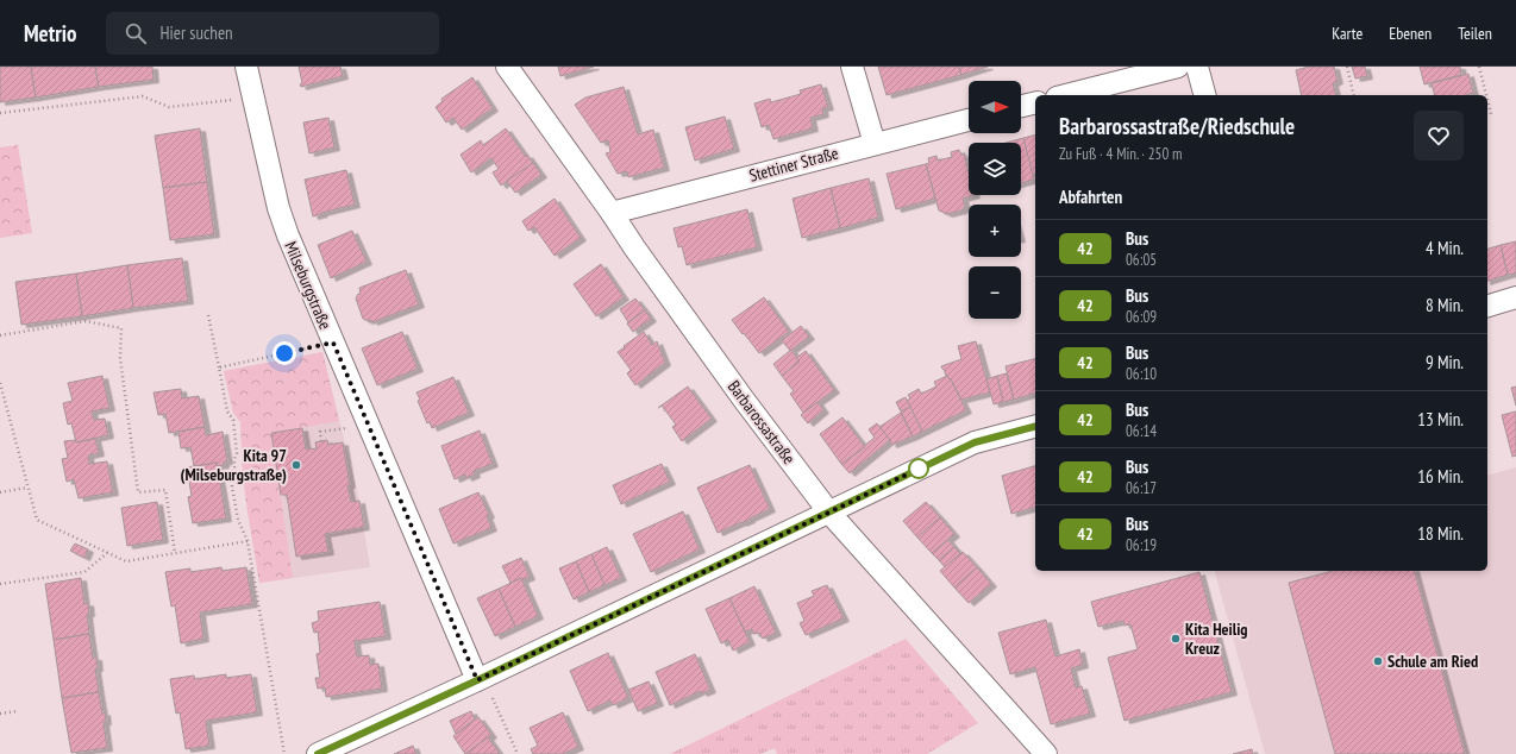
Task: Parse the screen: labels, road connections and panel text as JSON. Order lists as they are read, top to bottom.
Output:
{
  "streets": {
    "street": ["Stettiner Straße", "Milseburgstraße", "Barbarossastraße"]
  },
  "crossings": [
    ["Stettiner Straße", "Barbarossastraße"]
  ],
  "places": ["Kita 97 (Milseburgstraße)", "Kita Heilig Kreuz", "Schule am Ried"],
  "lines": ["bus line 42"],
  "north": "right",
  "page": {
    "header": "Metrio",
    "search": "Hier suchen",
    "nav": ["Karte", "Ebenen", "Teilen"],
    "map_buttons": ["+", "−"],
    "heading": [
      ["Barbarossastraße/Riedschule", "Zu Fuß · 4 Min. · 250 m"],
      "Abfahrten"
    ],
    "list": [
      {
        "mark": "42",
        "name": "Bus",
        "note": "06:05",
        "value": "4 Min."
      },
      {
        "mark": "42",
        "name": "Bus",
        "note": "06:09",
        "value": "8 Min."
      },
      {
        "mark": "42",
        "name": "Bus",
        "note": "06:10",
        "value": "9 Min."
      },
      {
        "mark": "42",
        "name": "Bus",
        "note": "06:14",
        "value": "13 Min."
      },
      {
        "mark": "42",
        "name": "Bus",
        "note": "06:17",
        "value": "16 Min."
      },
      {
        "mark": "42",
        "name": "Bus",
        "note": "06:19",
        "value": "18 Min."
      }
    ]
  }
}
